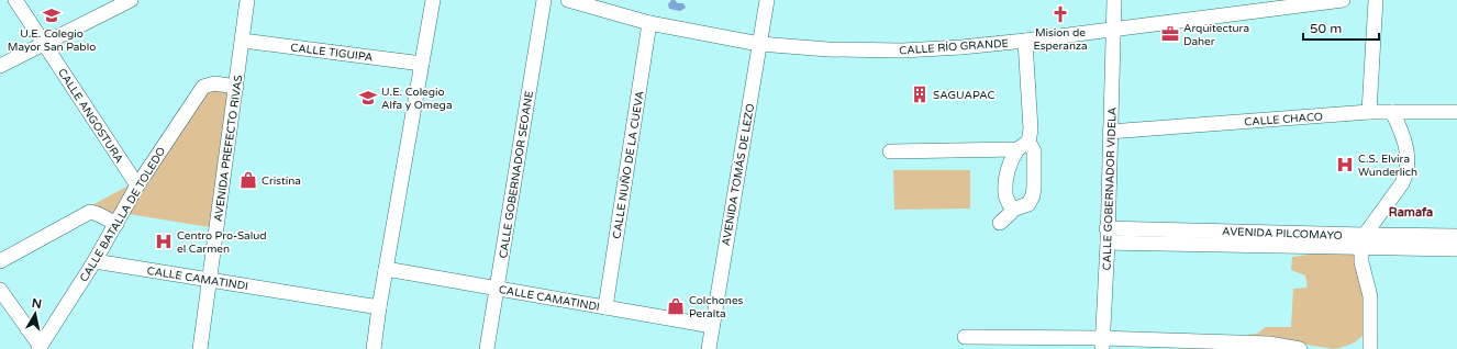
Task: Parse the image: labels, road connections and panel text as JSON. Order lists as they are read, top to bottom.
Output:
{
  "streets": {
    "street": [
      "CALLE RÍO GRANDE",
      "CALLE TIGUIPA",
      "CALLE ANGOSTURA",
      "CALLE CHACO",
      "AVENIDA PREFECTO RIVAS",
      "CALLE NUÑO DE LA CUEVA",
      "CALLE GOBERNADOR SEOANE",
      "AVENIDA TOMÁS DE LEZO",
      "CALLE GOBERNADOR VIDELA",
      "CALLE BATALLA DE TOLEDO",
      "AVENIDA PILCOMAYO",
      "CALLE CAMATINDI"
    ]
  },
  "crossings": [
    ["CALLE RÍO GRANDE", "CALLE NUÑO DE LA CUEVA"],
    ["CALLE RÍO GRANDE", "AVENIDA TOMÁS DE LEZO"],
    ["CALLE RÍO GRANDE", "CALLE GOBERNADOR VIDELA"],
    ["CALLE TIGUIPA", "AVENIDA PREFECTO RIVAS"],
    ["CALLE ANGOSTURA", "CALLE BATALLA DE TOLEDO"],
    ["CALLE CHACO", "CALLE GOBERNADOR VIDELA"],
    ["AVENIDA PREFECTO RIVAS", "CALLE BATALLA DE TOLEDO"],
    ["AVENIDA PREFECTO RIVAS", "CALLE CAMATINDI"],
    ["CALLE NUÑO DE LA CUEVA", "CALLE CAMATINDI"],
    ["CALLE GOBERNADOR SEOANE", "CALLE CAMATINDI"],
    ["AVENIDA TOMÁS DE LEZO", "CALLE CAMATINDI"],
    ["CALLE GOBERNADOR VIDELA", "AVENIDA PILCOMAYO"],
    ["CALLE BATALLA DE TOLEDO", "CALLE CAMATINDI"]
  ],
  "districts": ["Ramafa"],
  "places": {
    "church": ["Mision de Esperanza"],
    "school or university": ["U.E. Colegio Mayor San Pablo", "U.E. Colegio Alfa y Omega"],
    "office": ["Arquitectura Daher"],
    "building": ["SAGUAPAC"],
    "hospital": ["C.S. Elvira Wunderlich", "Centro Pro-Salud el Carmen"],
    "shop": ["Cristina", "Colchones Peralta"]
  },
  "scale_bar": "50 m",
  "north": "top"
}
